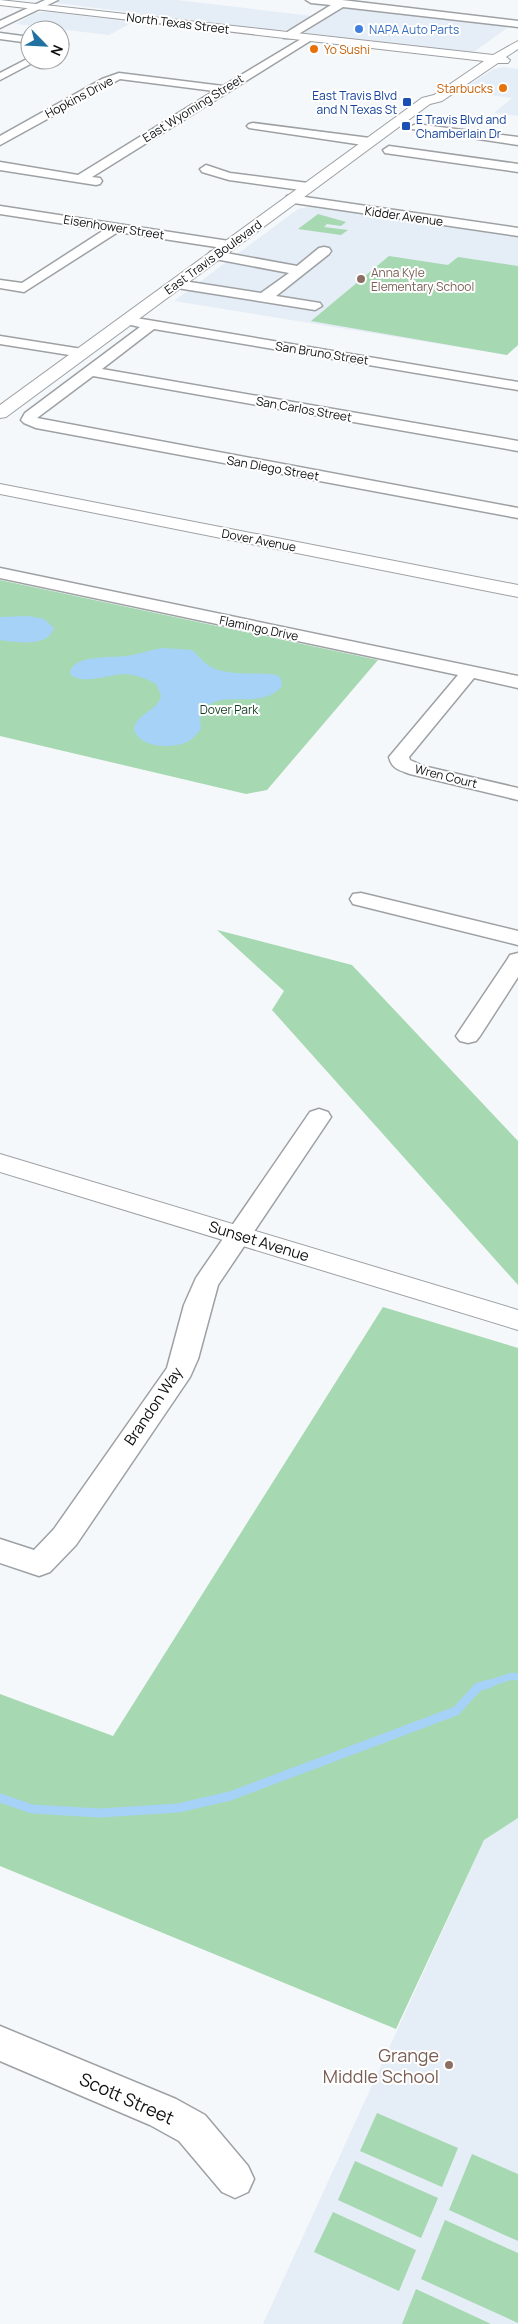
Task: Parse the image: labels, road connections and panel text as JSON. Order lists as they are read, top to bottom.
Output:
{
  "streets": {
    "main road": [
      "North Texas Street",
      "East Travis Boulevard",
      "Dover Avenue",
      "Sunset Avenue"
    ],
    "street": [
      "Hopkins Drive",
      "East Wyoming Street",
      "Kidder Avenue",
      "Eisenhower Street",
      "San Bruno Street",
      "San Carlos Street",
      "San Diego Street",
      "Flamingo Drive",
      "Wren Court",
      "Brandon Way",
      "Scott Street"
    ]
  },
  "crossings": [
    ["North Texas Street", "East Wyoming Street"],
    ["North Texas Street", "East Travis Boulevard"],
    ["Hopkins Drive", "East Wyoming Street"],
    ["Kidder Avenue", "East Travis Boulevard"],
    ["Eisenhower Street", "East Travis Boulevard"],
    ["East Travis Boulevard", "San Bruno Street"],
    ["San Carlos Street", "San Diego Street"],
    ["Flamingo Drive", "Wren Court"],
    ["Sunset Avenue", "Brandon Way"]
  ],
  "parks": ["Dover Park"],
  "places": {
    "other": [
      "NAPA Auto Parts",
      "Yo Sushi",
      "Starbucks",
      "Anna Kyle Elementary School",
      "Grange Middle School"
    ],
    "transit": ["East Travis Blvd and N Texas St", "E Travis Blvd and Chamberlain Dr"]
  },
  "north": "bottom right"
}
